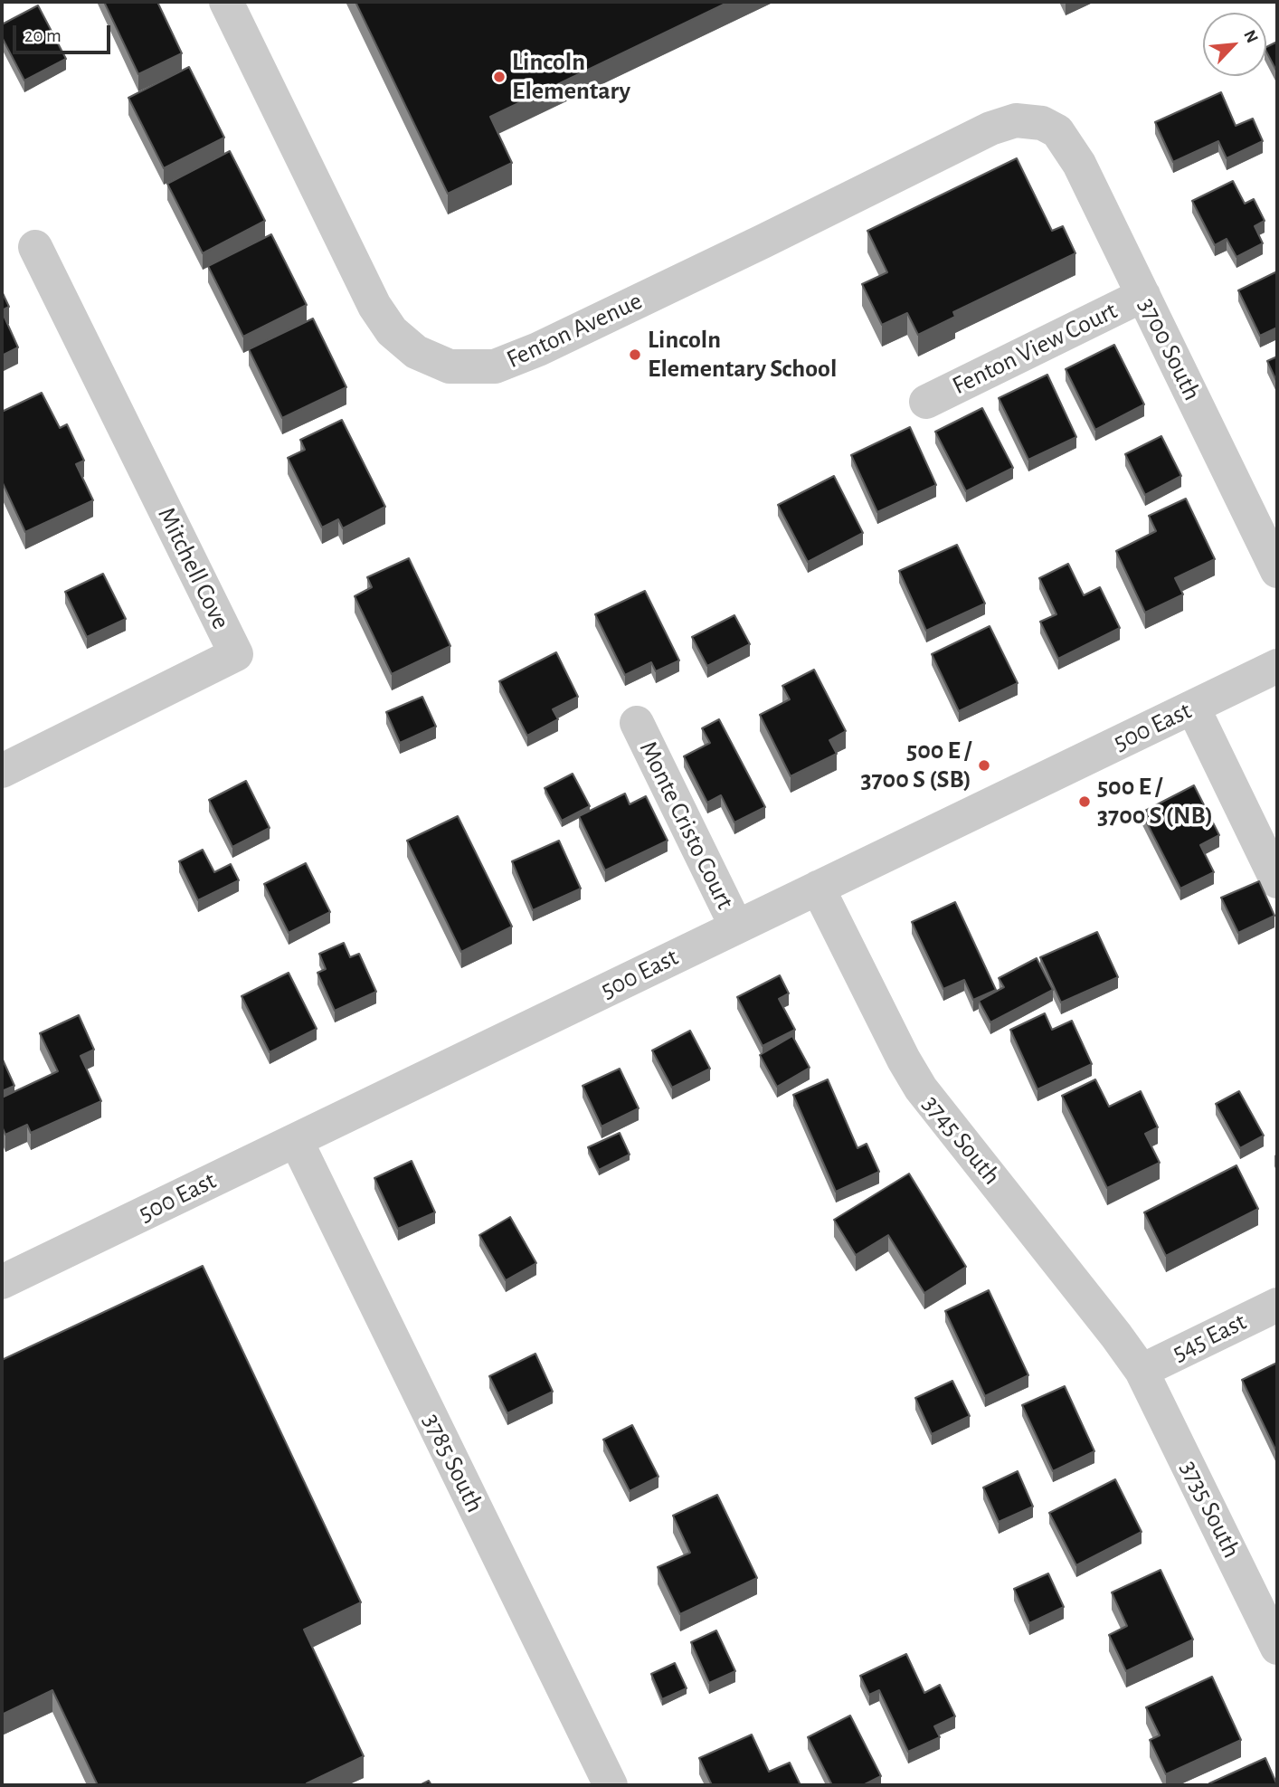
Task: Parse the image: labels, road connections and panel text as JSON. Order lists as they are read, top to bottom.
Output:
{
  "streets": {
    "street": [
      "Fenton Avenue",
      "Fenton View Court",
      "3700 South",
      "Mitchell Cove",
      "500 East",
      "Monte Cristo Court",
      "3745 South",
      "545 East",
      "3785 South",
      "3735 South"
    ]
  },
  "crossings": [
    ["Fenton Avenue", "3700 South"],
    ["Fenton View Court", "3700 South"],
    ["500 East", "Monte Cristo Court"],
    ["500 East", "3745 South"],
    ["500 East", "3785 South"],
    ["3745 South", "545 East"],
    ["3745 South", "3735 South"],
    ["545 East", "3735 South"]
  ],
  "places": [
    "Lincoln Elementary",
    "Lincoln Elementary School",
    "500 E / 3700 S (SB)",
    "500 E / 3700 S (NB)"
  ],
  "scale_bar": "20 m",
  "north": "top right"
}
